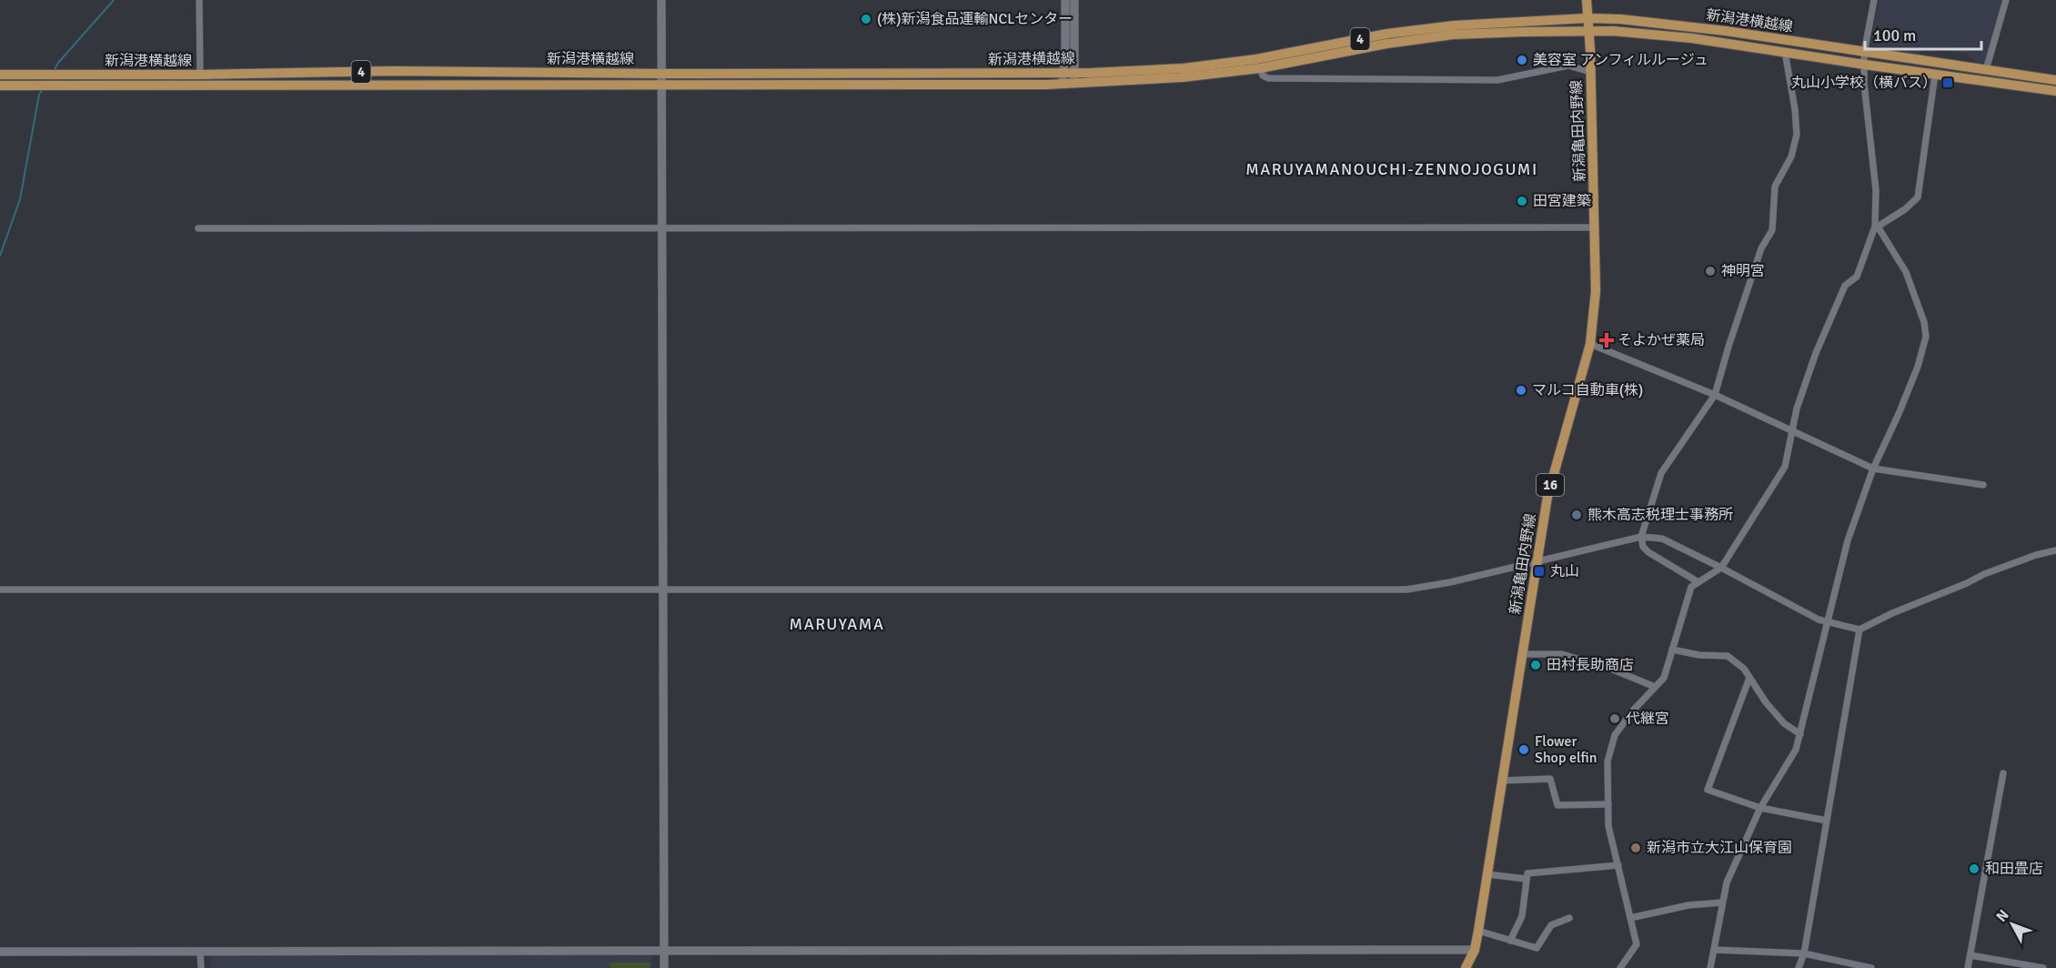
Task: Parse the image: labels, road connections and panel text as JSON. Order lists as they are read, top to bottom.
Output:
{
  "streets": {
    "main road": [
      "新潟港横越線",
      "4",
      "新潟亀田内野線",
      "16"
    ]
  },
  "crossings": [
    ["新潟港横越線", "新潟亀田内野線"]
  ],
  "districts": ["MARUYAMANOUCHI-ZENNOJOGUMI", "MARUYAMA"],
  "places": {
    "other": [
      "(株)新潟食品運輸NCLセンター",
      "美容室 アンフィルルージュ",
      "田宮建築",
      "神明宮",
      "マルコ自動車(株)",
      "熊木高志税理士事務所",
      "田村長助商店",
      "代継宮",
      "Flower Shop elfin",
      "新潟市立大江山保育園",
      "和田畳店"
    ],
    "transit": ["丸山小学校（横バス）", "丸山"],
    "health": ["そよかぜ薬局"]
  },
  "scale_bar": "100 m",
  "north": "top left"
}
